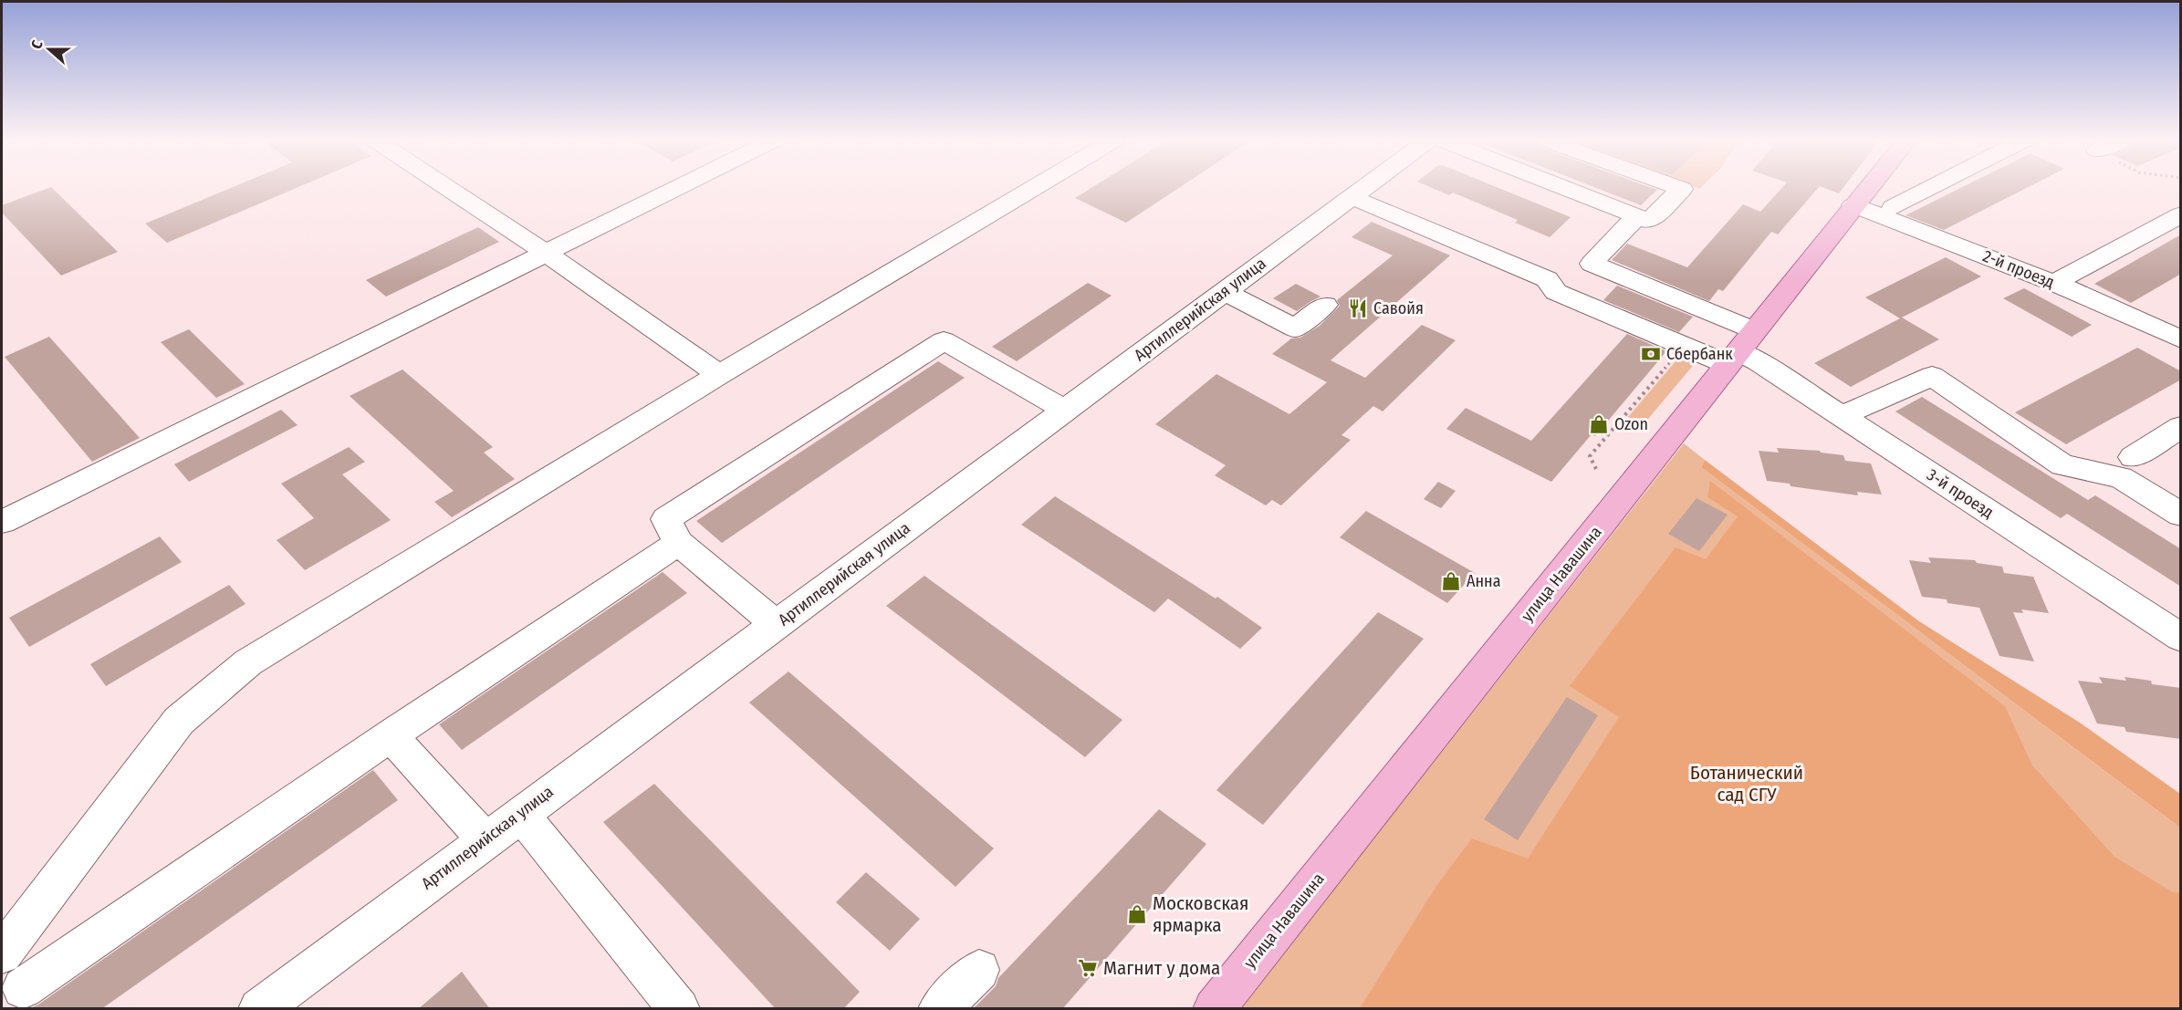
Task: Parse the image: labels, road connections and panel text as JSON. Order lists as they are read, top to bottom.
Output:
{
  "streets": {
    "main road": ["улица Навашина"],
    "street": ["2-й проезд", "Артиллерийская улица", "3-й проезд"]
  },
  "crossings": [
    ["2-й проезд", "улица Навашина"],
    ["3-й проезд", "улица Навашина"]
  ],
  "parks": ["Ботанический сад СГУ"],
  "places": {
    "restaurant": ["Савойя"],
    "bank": ["Сбербанк"],
    "shop": ["Ozon", "Анна", "Московская ярмарка"],
    "supermarket": ["Магнит у дома"]
  },
  "north": "left"
}
